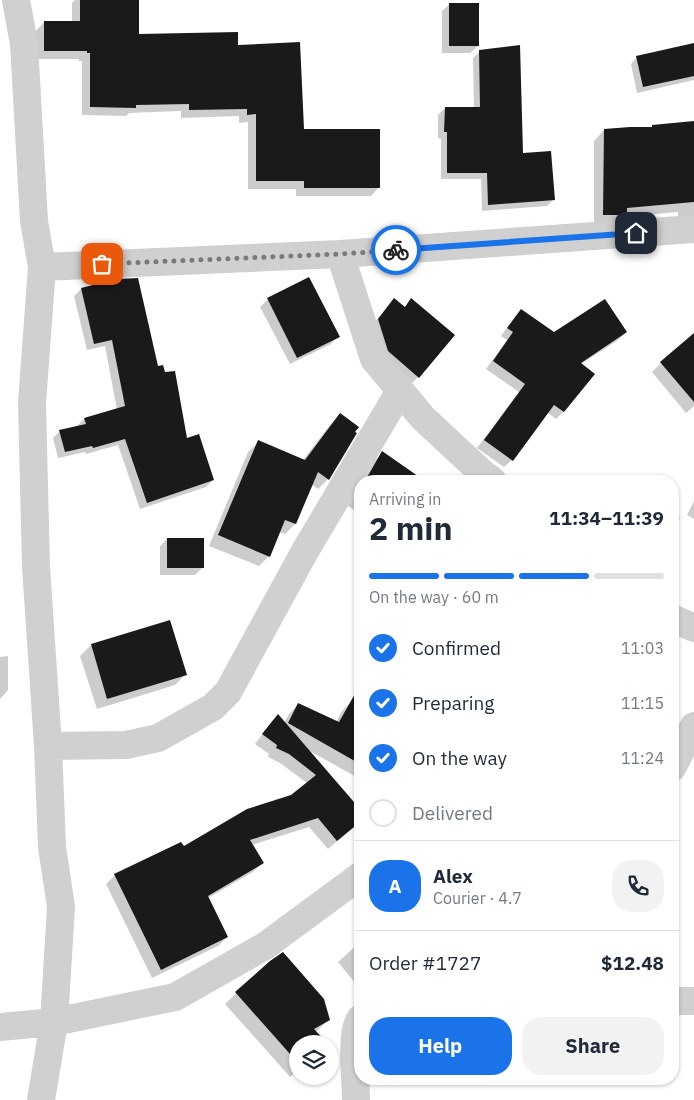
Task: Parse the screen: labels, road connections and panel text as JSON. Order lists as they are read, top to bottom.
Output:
{
  "page": {
    "heading": ["2 min", "Arriving in", "11:34–11:39"],
    "panel": [
      "Alex",
      "Courier · 4.7",
      "Order #1727",
      "$12.48"
    ],
    "bar": "On the way · 60 m",
    "list": [
      ["Confirmed", "11:03"],
      ["Preparing", "11:15"],
      ["On the way", "11:24"],
      "Delivered"
    ],
    "round": "A",
    "buttons": ["Help", "Share"]
  }
}
